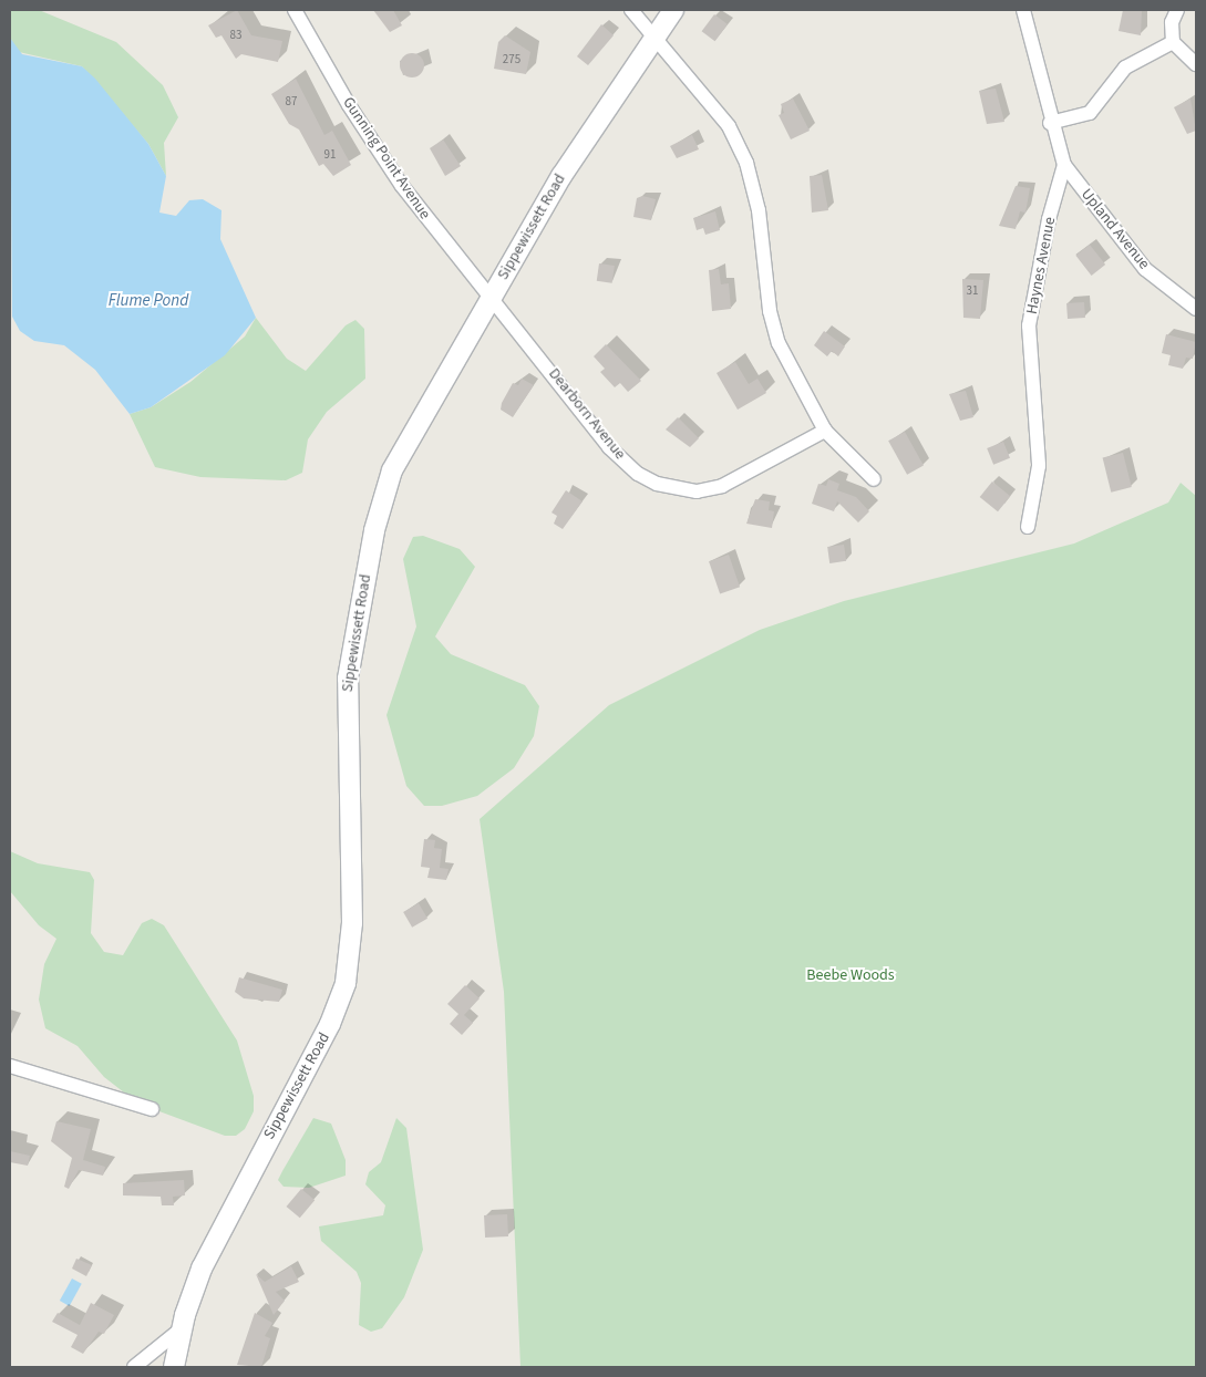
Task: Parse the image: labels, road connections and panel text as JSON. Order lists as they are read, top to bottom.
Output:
{
  "streets": {
    "main road": ["Sippewissett Road"],
    "street": [
      "Gunning Point Avenue",
      "Upland Avenue",
      "Haynes Avenue",
      "Dearborn Avenue"
    ]
  },
  "crossings": [
    ["Gunning Point Avenue", "Sippewissett Road"],
    ["Gunning Point Avenue", "Dearborn Avenue"],
    ["Sippewissett Road", "Dearborn Avenue"],
    ["Upland Avenue", "Haynes Avenue"]
  ],
  "water": ["Flume Pond"],
  "parks": ["Beebe Woods"],
  "house_numbers": [
    "83",
    "275",
    "87",
    "91",
    "31"
  ]
}
